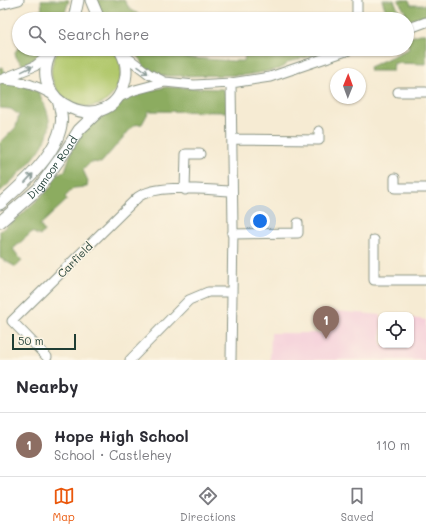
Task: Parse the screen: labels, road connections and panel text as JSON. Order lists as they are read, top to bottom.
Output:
{
  "streets": {
    "street": ["Digmoor Road", "Carfield"]
  },
  "scale_bar": "50 m",
  "north": "top",
  "page": {
    "search": "Search here",
    "pins": "1",
    "scale": "50 m",
    "heading": "Nearby",
    "list": [
      {
        "mark": "1",
        "name": "Hope High School",
        "note": "School · Castlehey",
        "value": "110 m"
      }
    ],
    "nav": ["Map", "Directions", "Saved"]
  }
}
